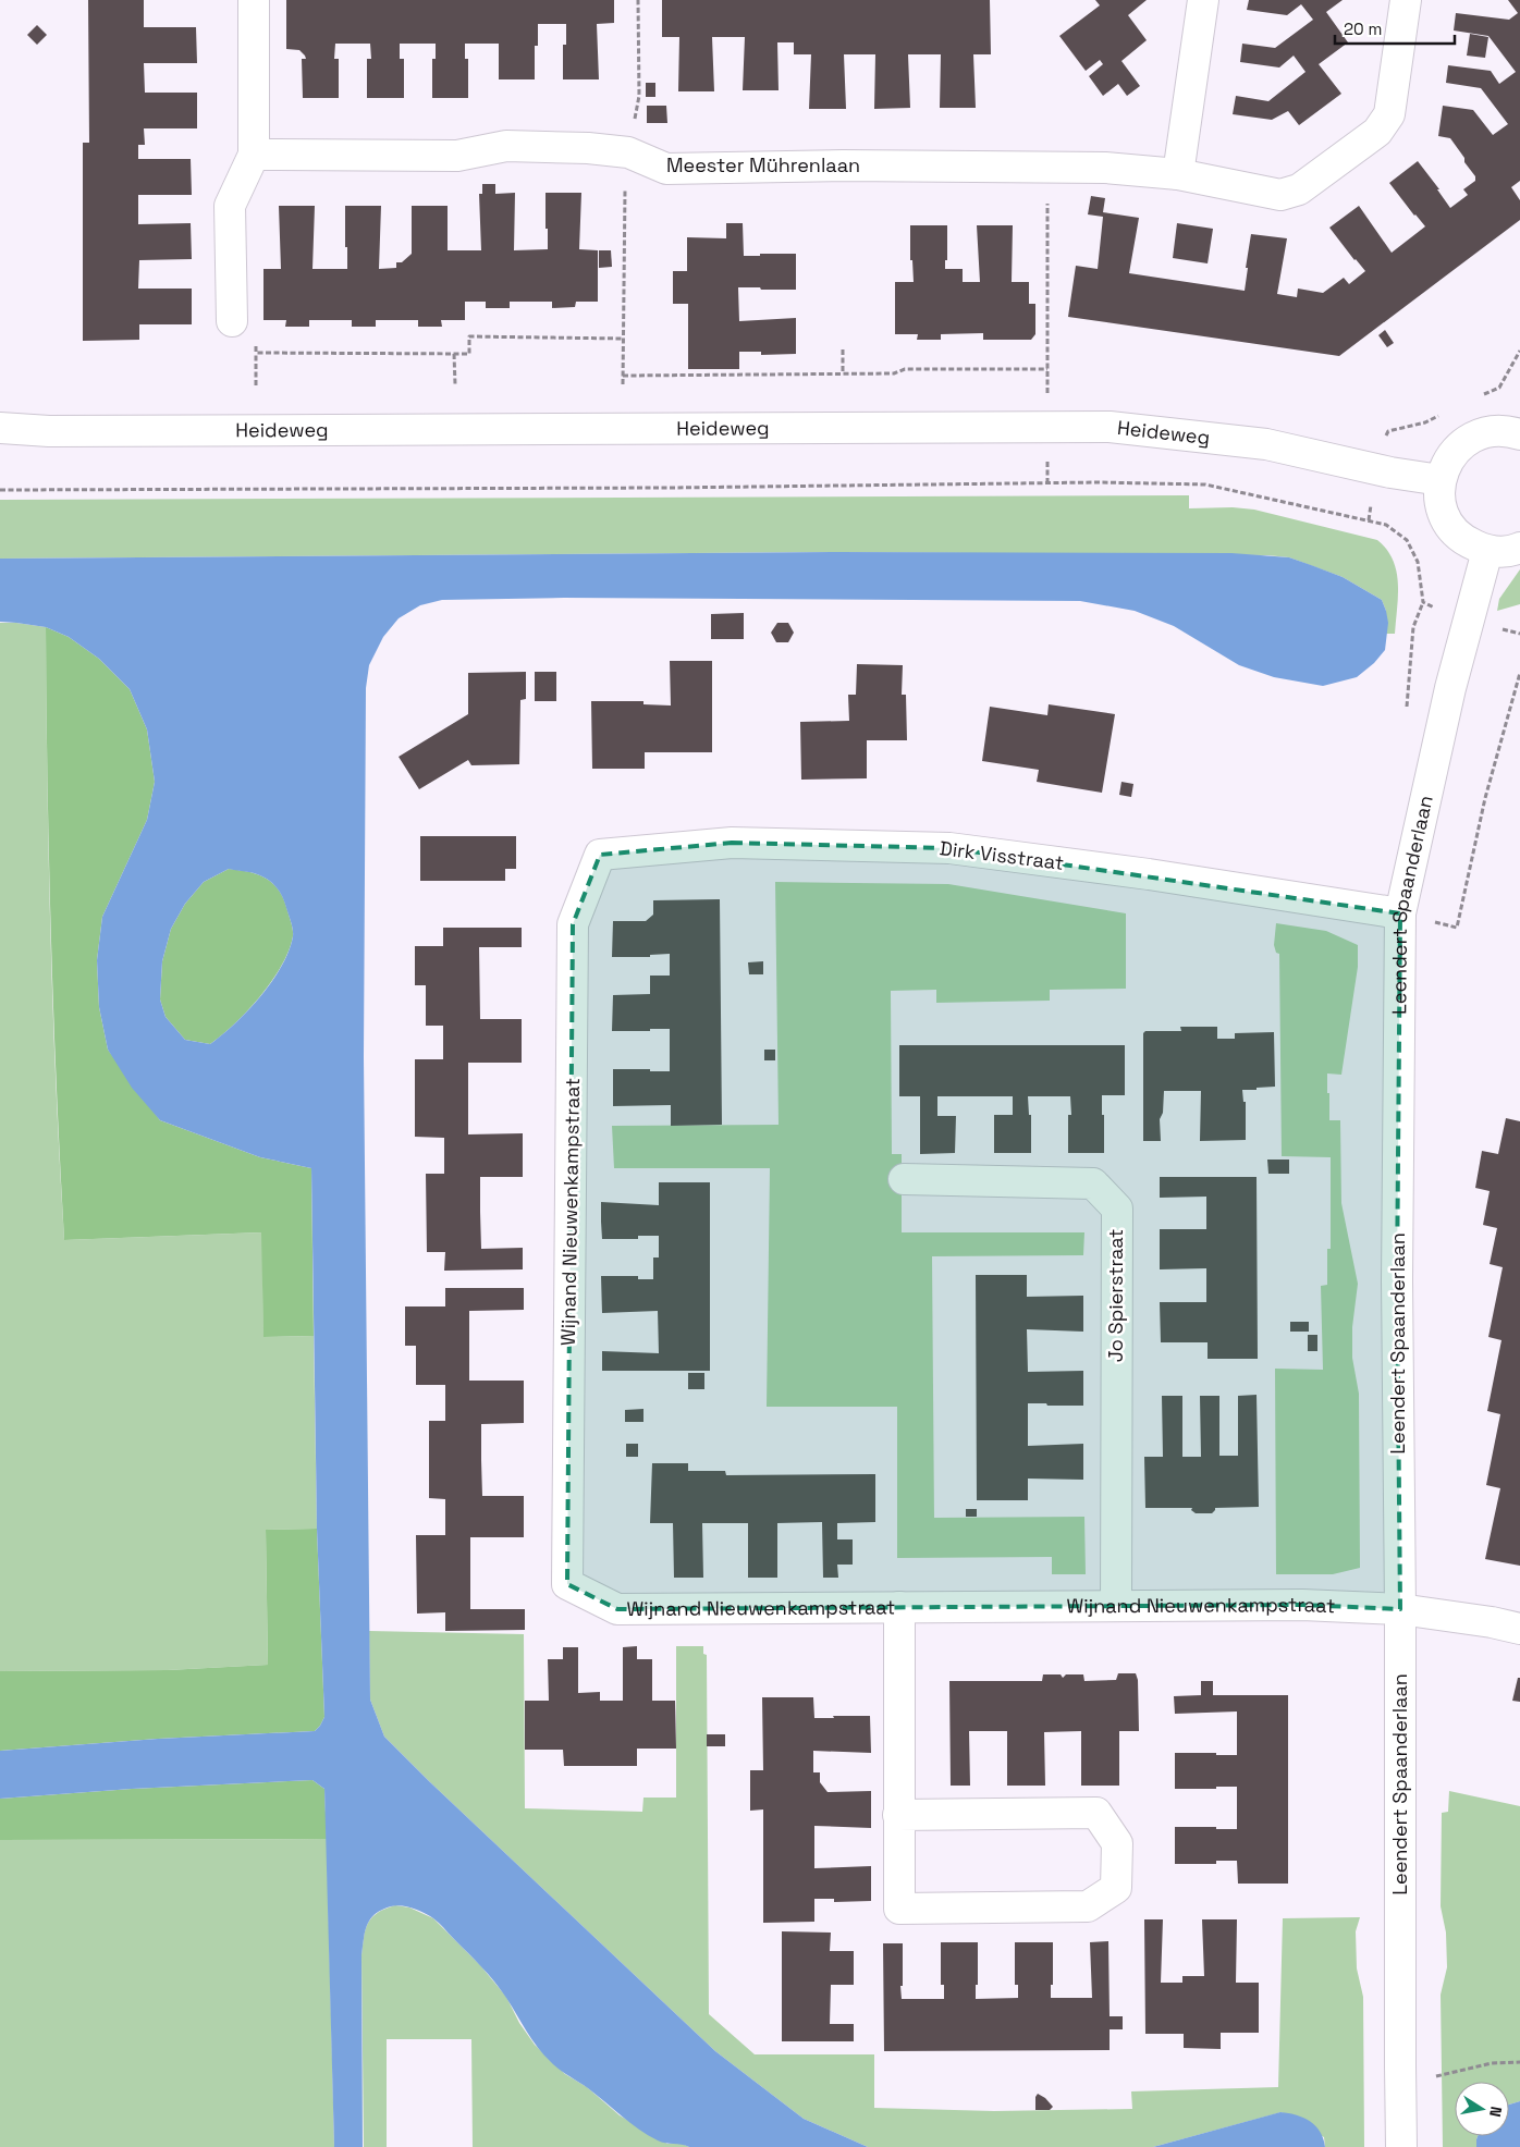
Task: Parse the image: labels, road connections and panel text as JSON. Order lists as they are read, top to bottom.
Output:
{
  "streets": {
    "street": [
      "Meester Mührenlaan",
      "Heideweg",
      "Dirk Visstraat",
      "Leendert Spaanderlaan",
      "Wijnand Nieuwenkampstraat",
      "Jo Spierstraat"
    ]
  },
  "crossings": [
    ["Dirk Visstraat", "Leendert Spaanderlaan"],
    ["Dirk Visstraat", "Wijnand Nieuwenkampstraat"],
    ["Leendert Spaanderlaan", "Wijnand Nieuwenkampstraat"],
    ["Wijnand Nieuwenkampstraat", "Jo Spierstraat"]
  ],
  "scale_bar": "20 m",
  "north": "right"
}
